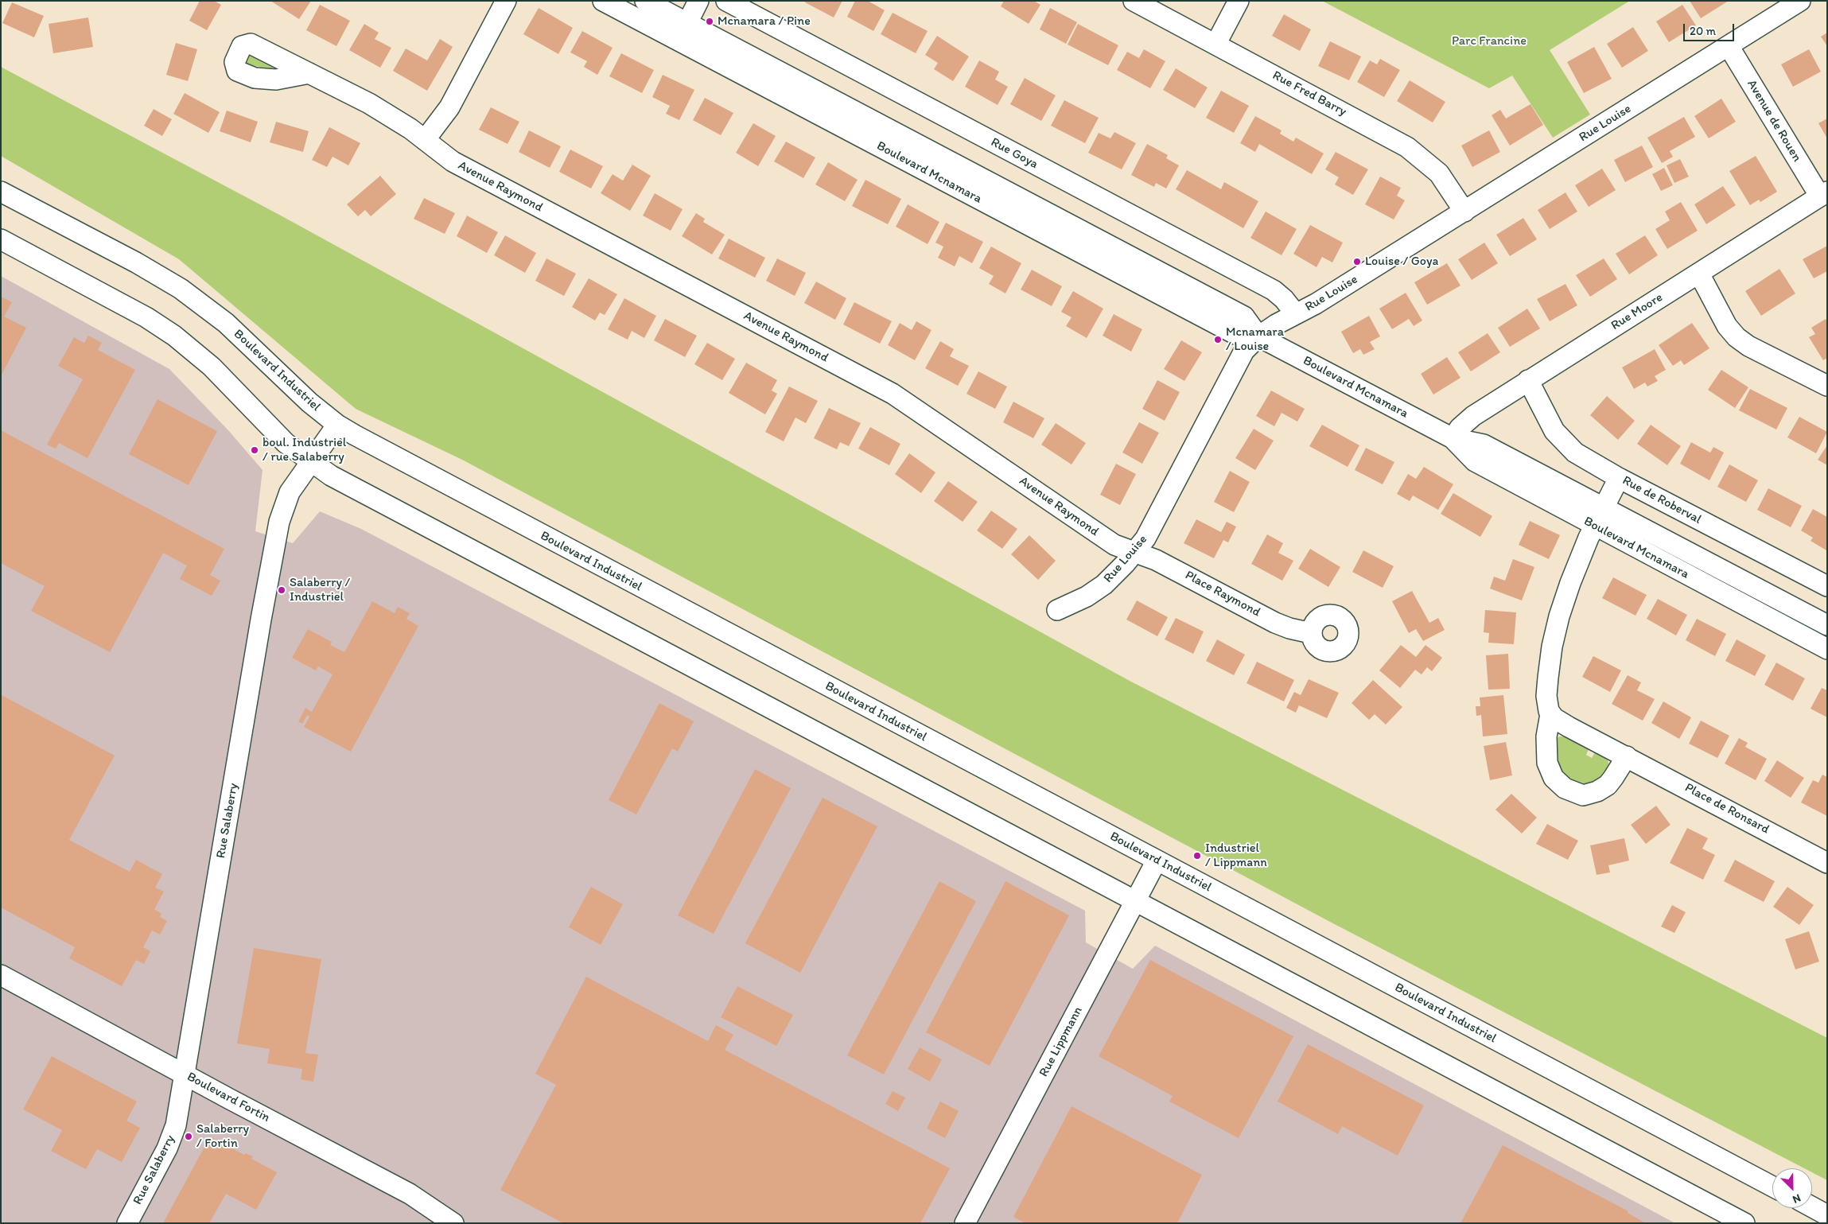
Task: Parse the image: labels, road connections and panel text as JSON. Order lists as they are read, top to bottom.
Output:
{
  "streets": {
    "street": [
      "Rue Fred Barry",
      "Avenue de Rouen",
      "Rue Louise",
      "Rue Goya",
      "Boulevard Mcnamara",
      "Avenue Raymond",
      "Rue Moore",
      "Boulevard Industriel",
      "Rue de Roberval",
      "Place Raymond",
      "Place de Ronsard",
      "Rue Salaberry",
      "Rue Lippmann",
      "Boulevard Fortin"
    ]
  },
  "crossings": [
    ["Rue Fred Barry", "Rue Louise"],
    ["Avenue de Rouen", "Rue Louise"],
    ["Avenue de Rouen", "Rue Moore"],
    ["Rue Louise", "Rue Goya"],
    ["Rue Louise", "Boulevard Mcnamara"],
    ["Rue Louise", "Avenue Raymond"],
    ["Rue Louise", "Place Raymond"],
    ["Boulevard Mcnamara", "Rue Moore"],
    ["Avenue Raymond", "Place Raymond"],
    ["Rue Moore", "Rue de Roberval"],
    ["Boulevard Industriel", "Rue Salaberry"],
    ["Boulevard Industriel", "Rue Lippmann"],
    ["Rue Salaberry", "Boulevard Fortin"]
  ],
  "parks": ["Parc Francine"],
  "places": [
    "Mcnamara / Pine",
    "Louise / Goya",
    "Mcnamara / Louise",
    "boul. Industriel / rue Salaberry",
    "Salaberry / Industriel",
    "Industriel / Lippmann",
    "Salaberry / Fortin"
  ],
  "scale_bar": "20 m",
  "north": "bottom right"
}
